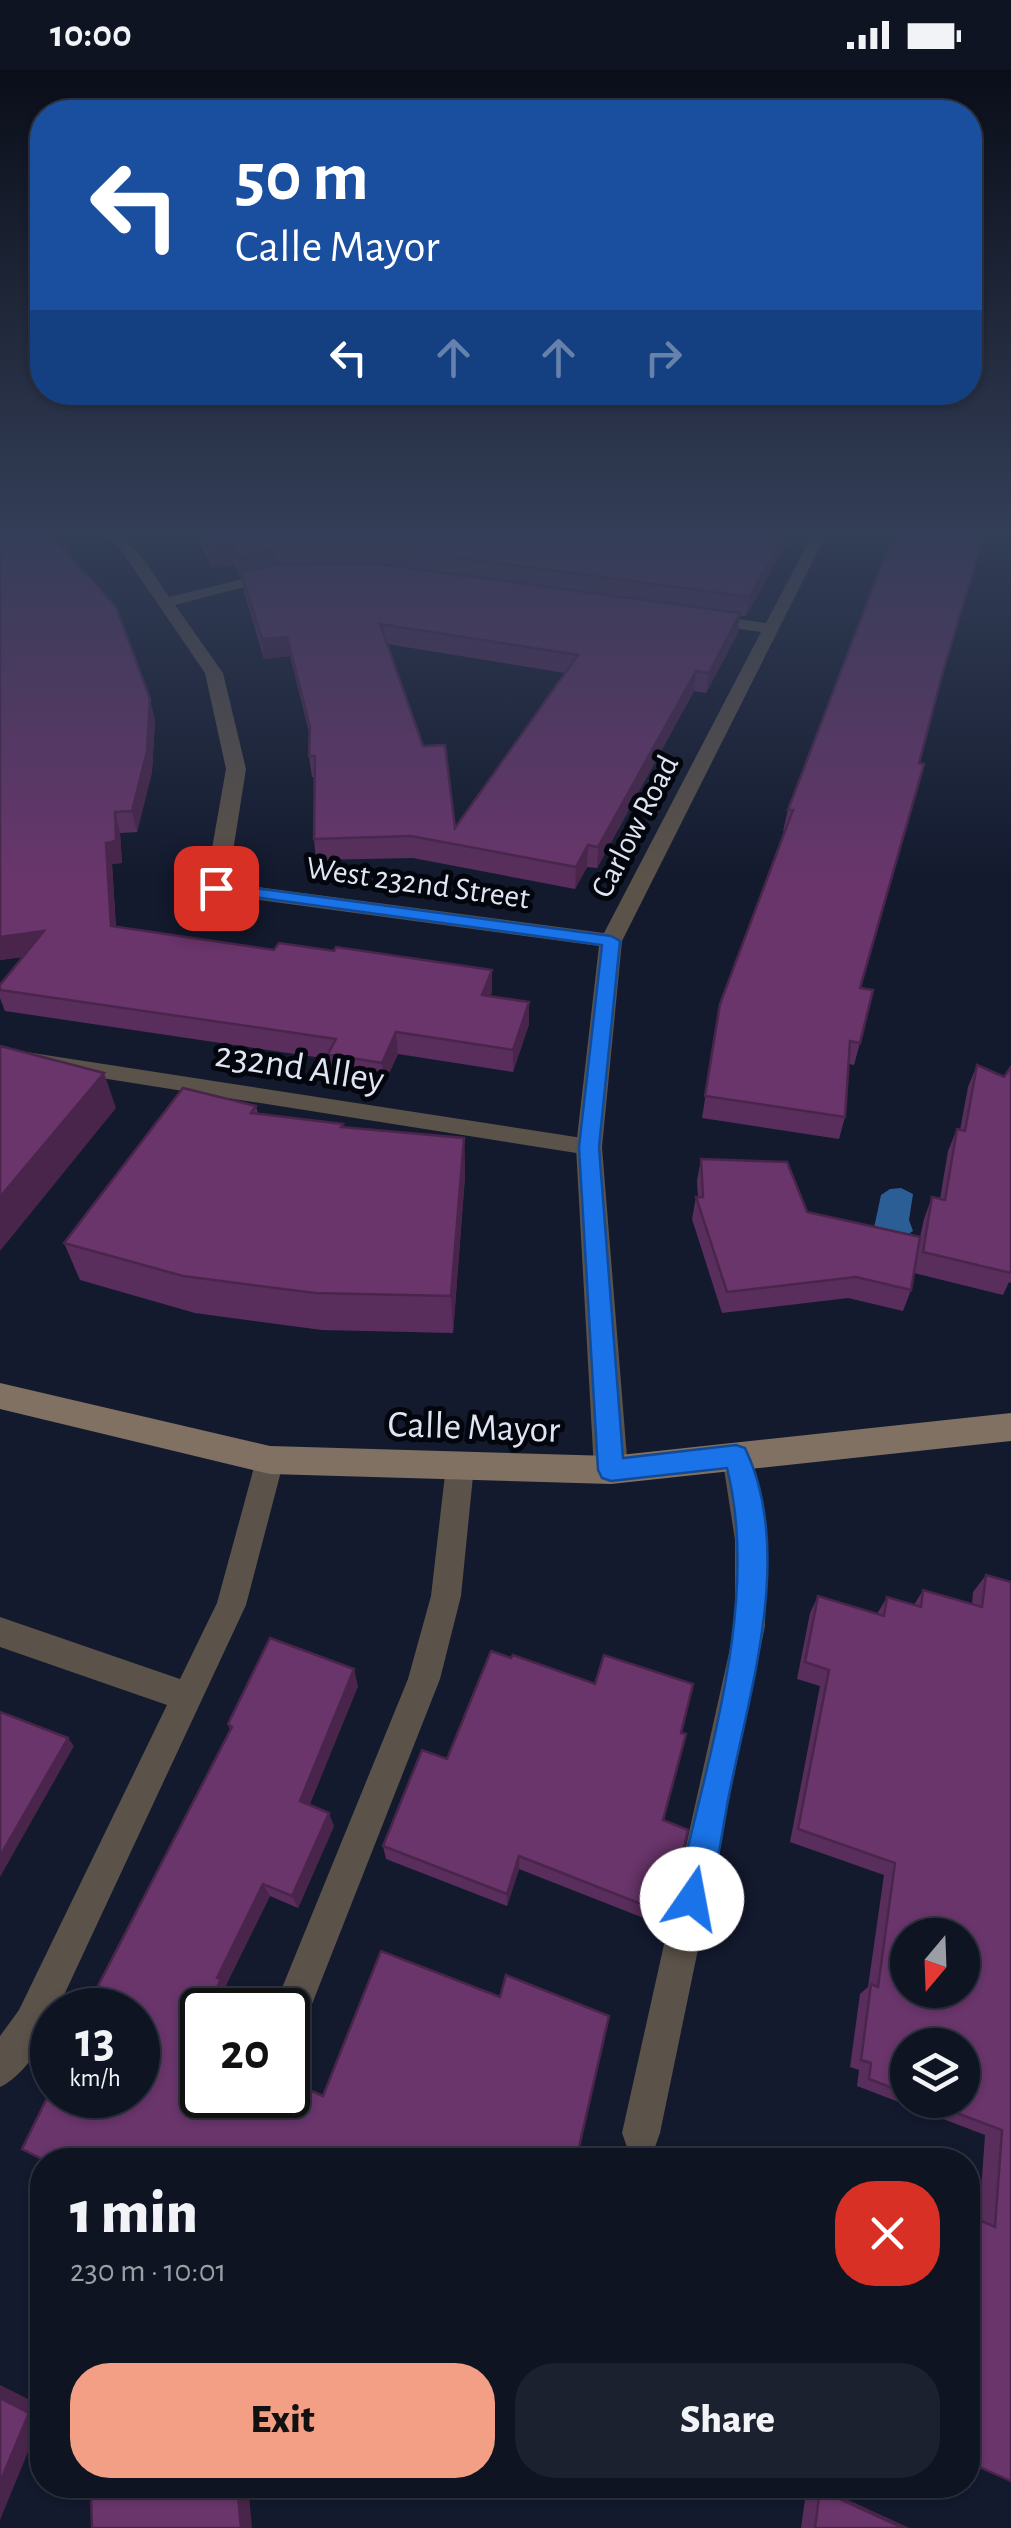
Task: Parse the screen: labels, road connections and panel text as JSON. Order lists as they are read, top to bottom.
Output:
{
  "streets": {
    "street": ["Carlow Road", "West 232nd Street", "Calle Mayor"],
    "lane": ["232nd Alley"]
  },
  "crossings": [
    ["Carlow Road", "West 232nd Street"],
    ["Carlow Road", "232nd Alley"],
    ["Carlow Road", "Calle Mayor"]
  ],
  "north": "bottom",
  "page": {
    "status": "10:00",
    "turn": ["50 m", "Calle Mayor"],
    "speed": "13 km/h",
    "limit": "20",
    "heading": ["1 min", "230 m · 10:01"],
    "buttons": ["Exit", "Share"]
  }
}
